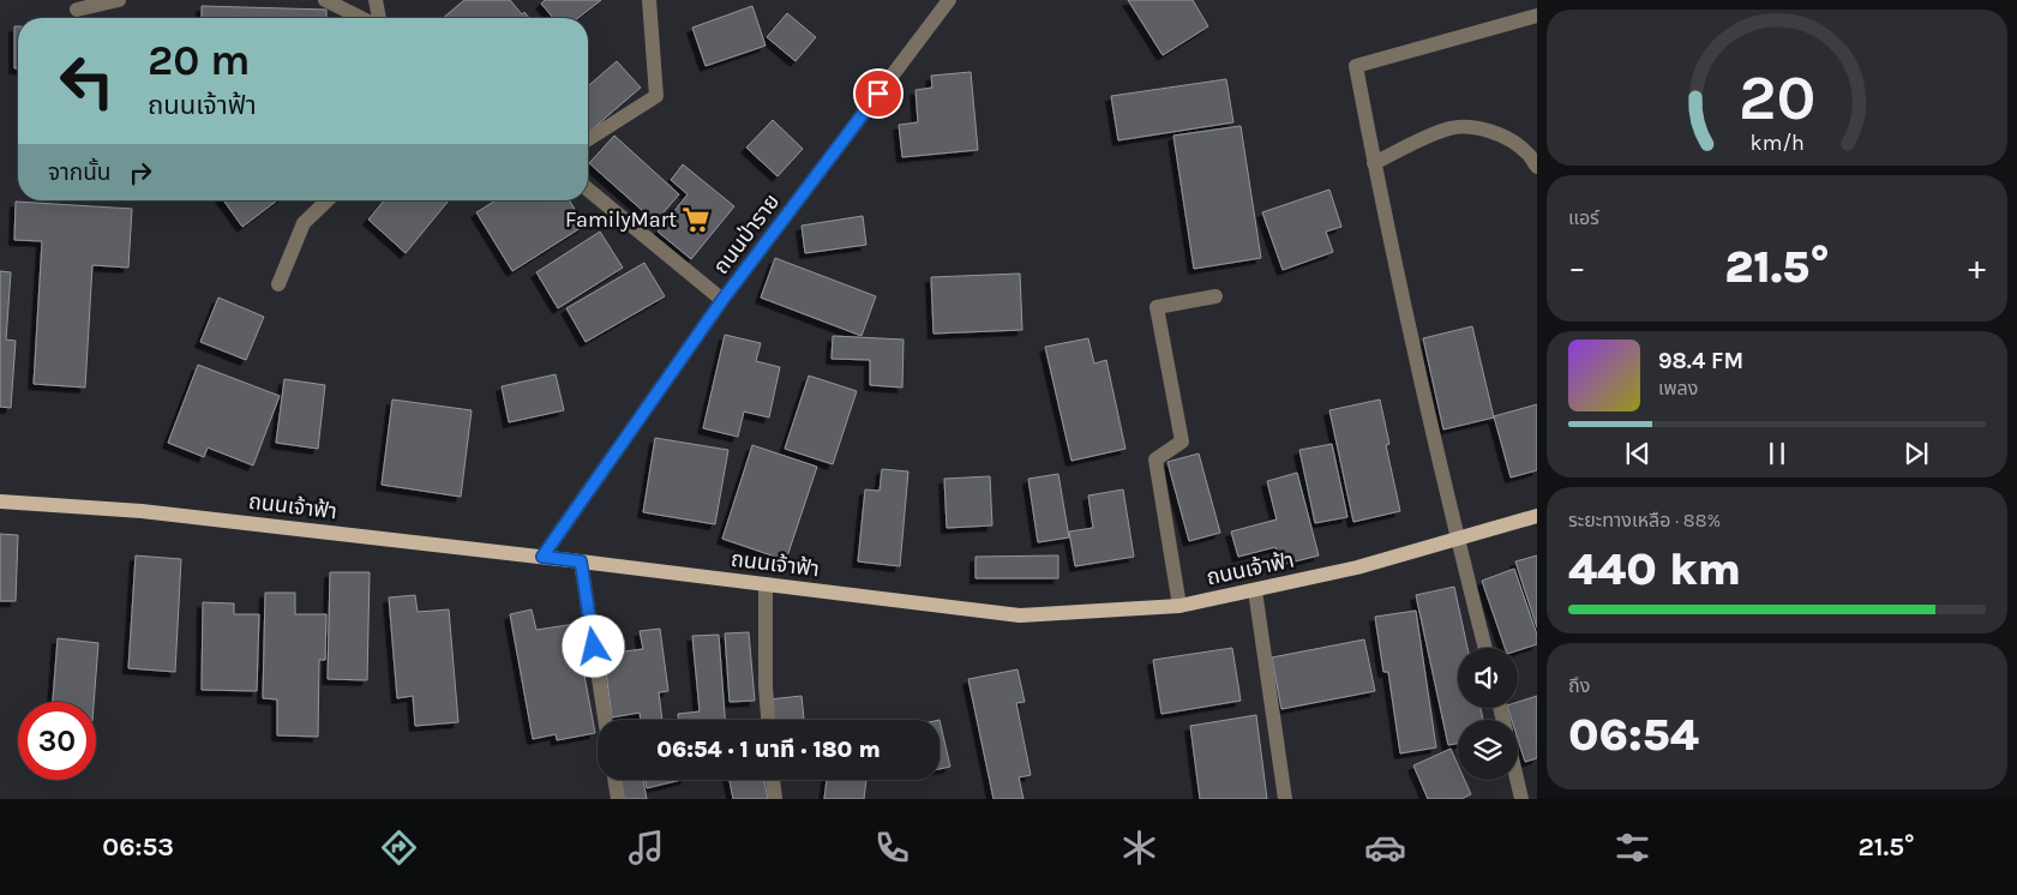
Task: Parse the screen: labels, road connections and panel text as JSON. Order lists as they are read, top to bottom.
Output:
{
  "streets": {
    "main road": ["ถนนเจ้าฟ้า"],
    "street": ["ถนนป่าราย"]
  },
  "crossings": [
    ["ถนนป่าราย", "ถนนเจ้าฟ้า"]
  ],
  "places": {
    "supermarket": ["FamilyMart"]
  },
  "page": {
    "turn": ["20 m", "ถนนเจ้าฟ้า"],
    "then": "จากนั้น",
    "tile": [
      "แอร์",
      ["ระยะทางเหลือ · 88%", "440 km"],
      ["ถึง", "06:54"]
    ],
    "heat": ["−", "21.5°", "+"],
    "song": ["98.4 FM", "เพลง"],
    "limit": "30",
    "trip": "06:54 · 1 นาที · 180 m",
    "tabs": ["06:53", "21.5°"],
    "gauge": ["20", "km/h"]
  }
}
